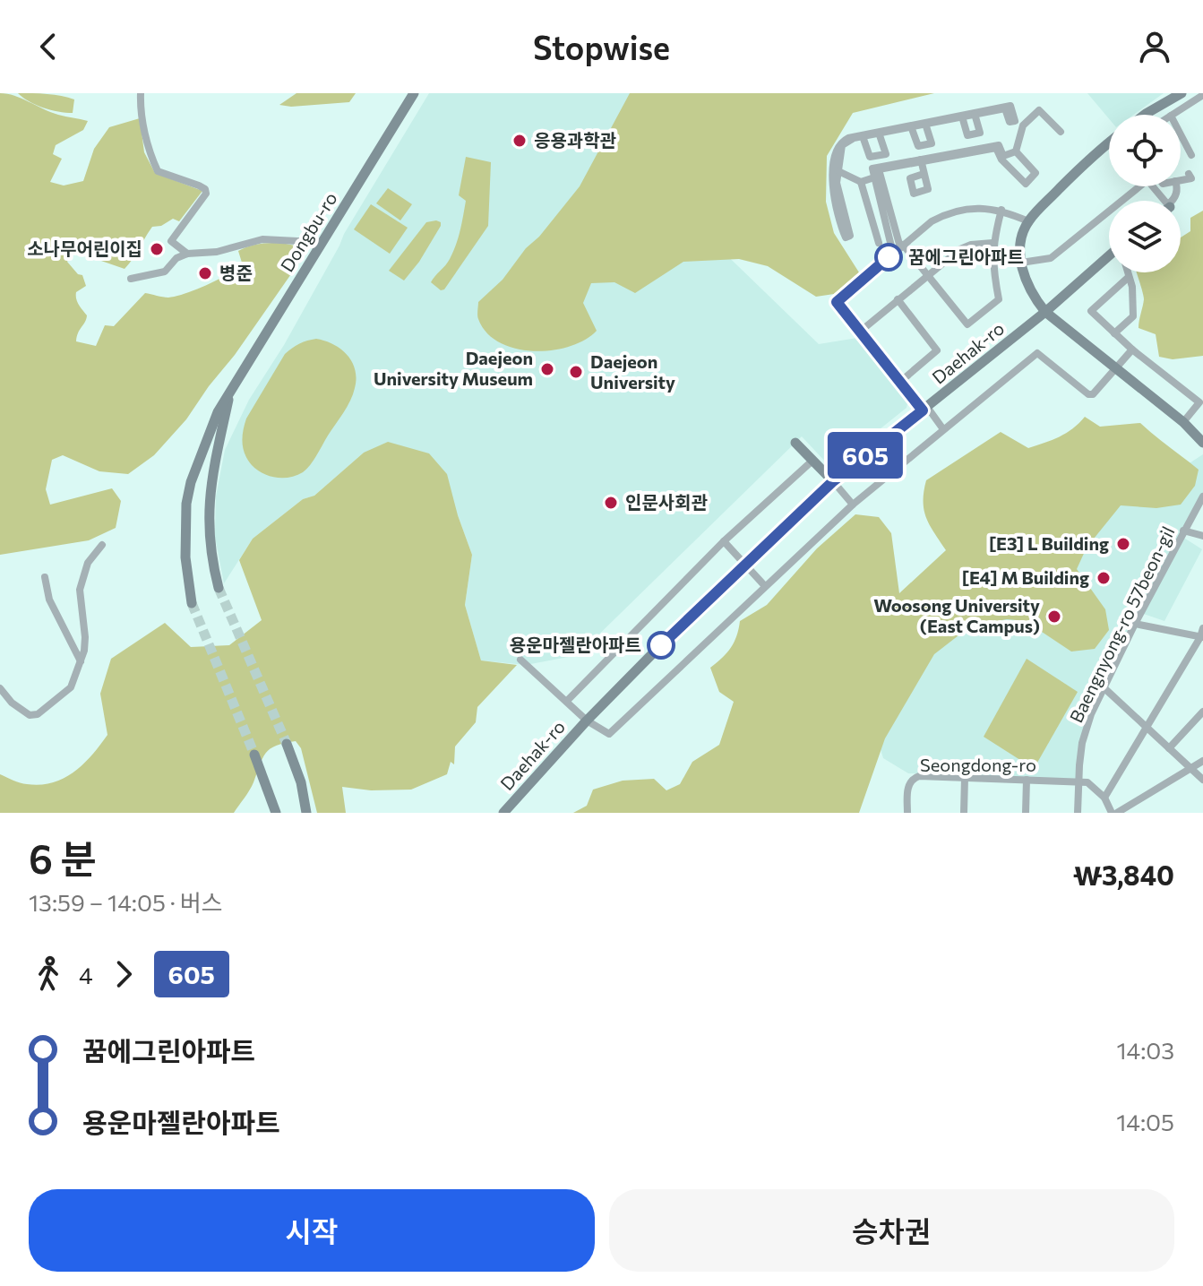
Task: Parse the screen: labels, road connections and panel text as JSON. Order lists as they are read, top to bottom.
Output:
{
  "streets": {
    "main road": ["Dongbu-ro", "Daehak-ro"],
    "street": ["Baengnyong-ro 57beon-gil", "Seongdong-ro"]
  },
  "crossings": [
    ["Baengnyong-ro 57beon-gil", "Seongdong-ro"]
  ],
  "places": [
    "응용과학관",
    "소나무어린이집",
    "꿈에그린아파트",
    "병준",
    "Daejeon University Museum",
    "Daejeon University",
    "인문사회관",
    "[E3] L Building",
    "[E4] M Building",
    "Woosong University (East Campus)",
    "용운마젤란아파트"
  ],
  "lines": ["bus line 605"],
  "page": {
    "header": "Stopwise",
    "on_map": "605",
    "heading": ["6 분", "13:59 – 14:05 · 버스", "₩3,840"],
    "legs": ["4", "605"],
    "list": [
      {
        "name": "꿈에그린아파트",
        "value": "14:03"
      },
      {
        "name": "용운마젤란아파트",
        "value": "14:05"
      }
    ],
    "buttons": ["시작", "승차권"]
  }
}
